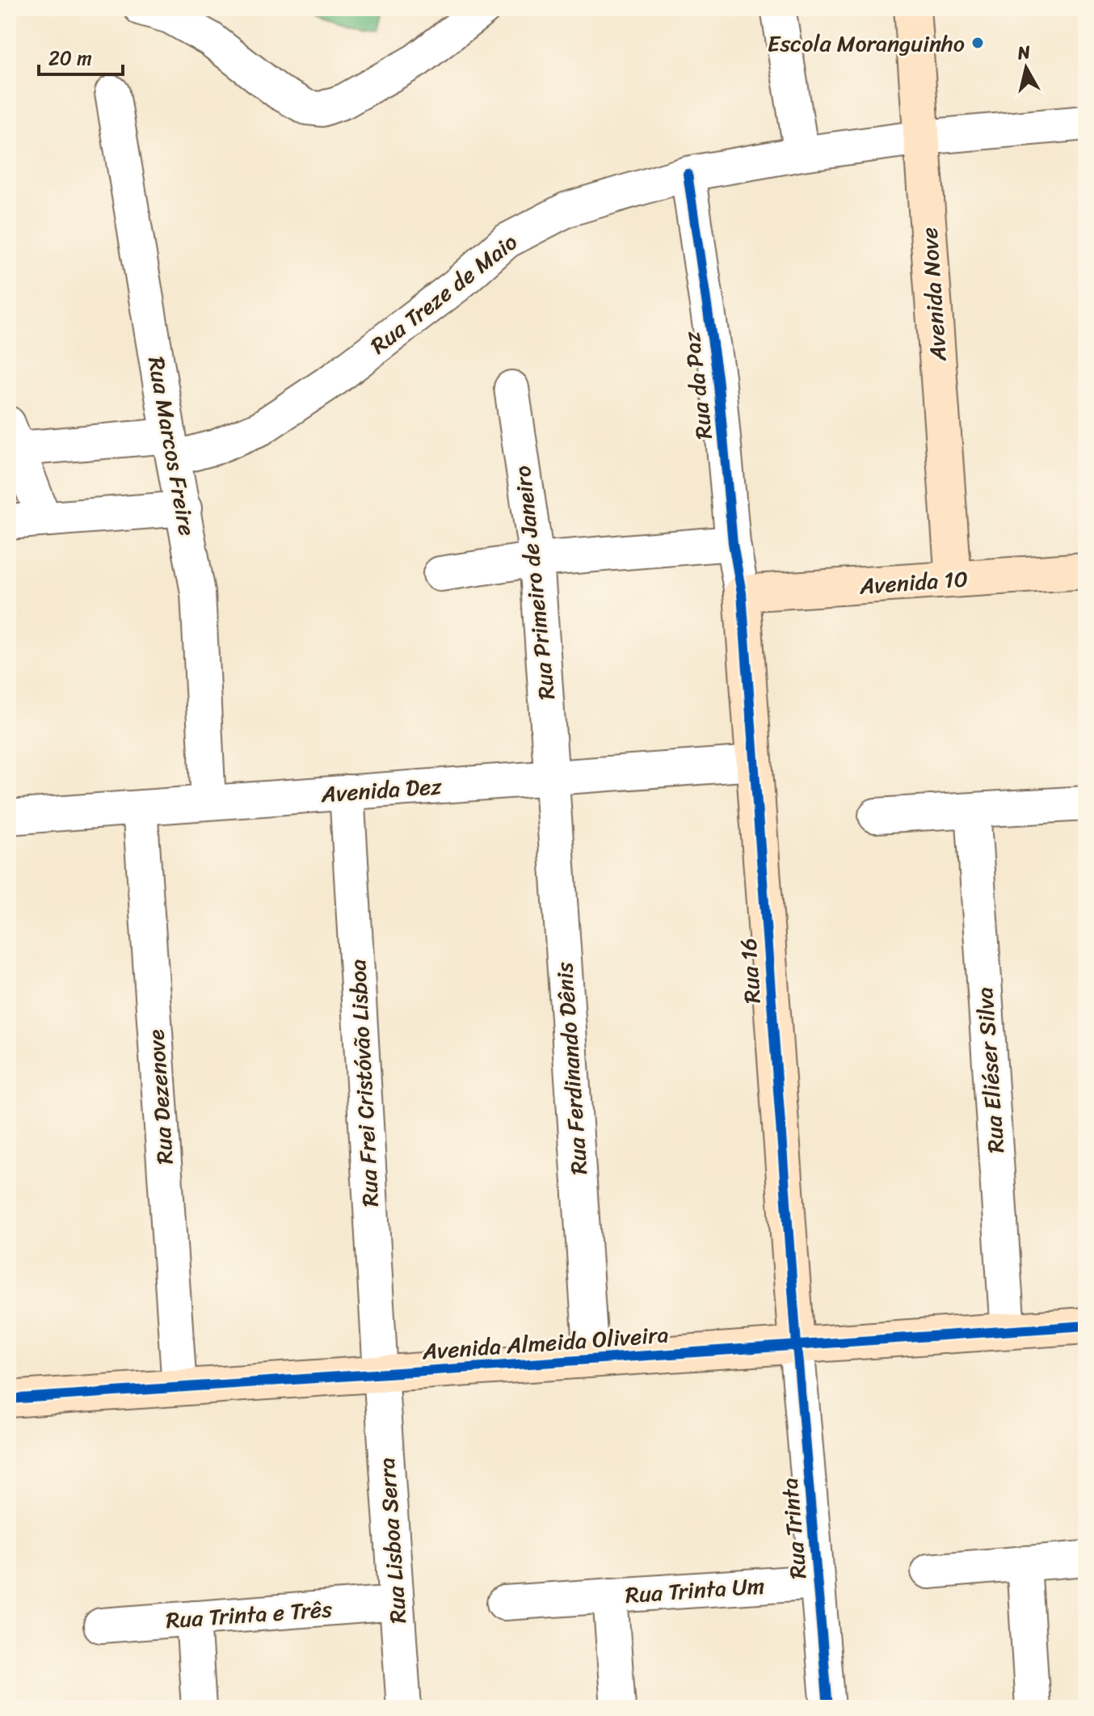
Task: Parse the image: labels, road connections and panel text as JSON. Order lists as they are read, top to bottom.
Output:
{
  "streets": {
    "street": [
      "Rua Treze de Maio",
      "Avenida Nove",
      "Rua da Paz",
      "Rua Marcos Freire",
      "Avenida 10",
      "Rua Primeiro de Janeiro",
      "Avenida Dez",
      "Rua 16",
      "Rua Ferdinando Dênis",
      "Rua Eliéser Silva",
      "Rua Frei Cristóvão Lisboa",
      "Rua Dezenove",
      "Avenida Almeida Oliveira",
      "Rua Trinta",
      "Rua Lisboa Serra",
      "Rua Trinta Um",
      "Rua Trinta e Três"
    ]
  },
  "crossings": [
    ["Rua Treze de Maio", "Avenida Nove"],
    ["Rua Treze de Maio", "Rua da Paz"],
    ["Rua Treze de Maio", "Rua Marcos Freire"],
    ["Avenida Nove", "Avenida 10"],
    ["Rua da Paz", "Avenida 10"],
    ["Rua da Paz", "Rua 16"],
    ["Rua Marcos Freire", "Avenida Dez"],
    ["Avenida 10", "Rua 16"],
    ["Rua Primeiro de Janeiro", "Avenida Dez"],
    ["Rua Primeiro de Janeiro", "Rua Ferdinando Dênis"],
    ["Avenida Dez", "Rua 16"],
    ["Avenida Dez", "Rua Ferdinando Dênis"],
    ["Avenida Dez", "Rua Frei Cristóvão Lisboa"],
    ["Avenida Dez", "Rua Dezenove"],
    ["Rua 16", "Avenida Almeida Oliveira"],
    ["Rua 16", "Rua Trinta"],
    ["Rua Ferdinando Dênis", "Avenida Almeida Oliveira"],
    ["Rua Eliéser Silva", "Avenida Almeida Oliveira"],
    ["Rua Frei Cristóvão Lisboa", "Avenida Almeida Oliveira"],
    ["Rua Frei Cristóvão Lisboa", "Rua Lisboa Serra"],
    ["Rua Dezenove", "Avenida Almeida Oliveira"],
    ["Avenida Almeida Oliveira", "Rua Trinta"],
    ["Avenida Almeida Oliveira", "Rua Lisboa Serra"],
    ["Rua Trinta", "Rua Trinta Um"],
    ["Rua Lisboa Serra", "Rua Trinta e Três"]
  ],
  "places": ["Escola Moranguinho"],
  "scale_bar": "20 m",
  "north": "top"
}
